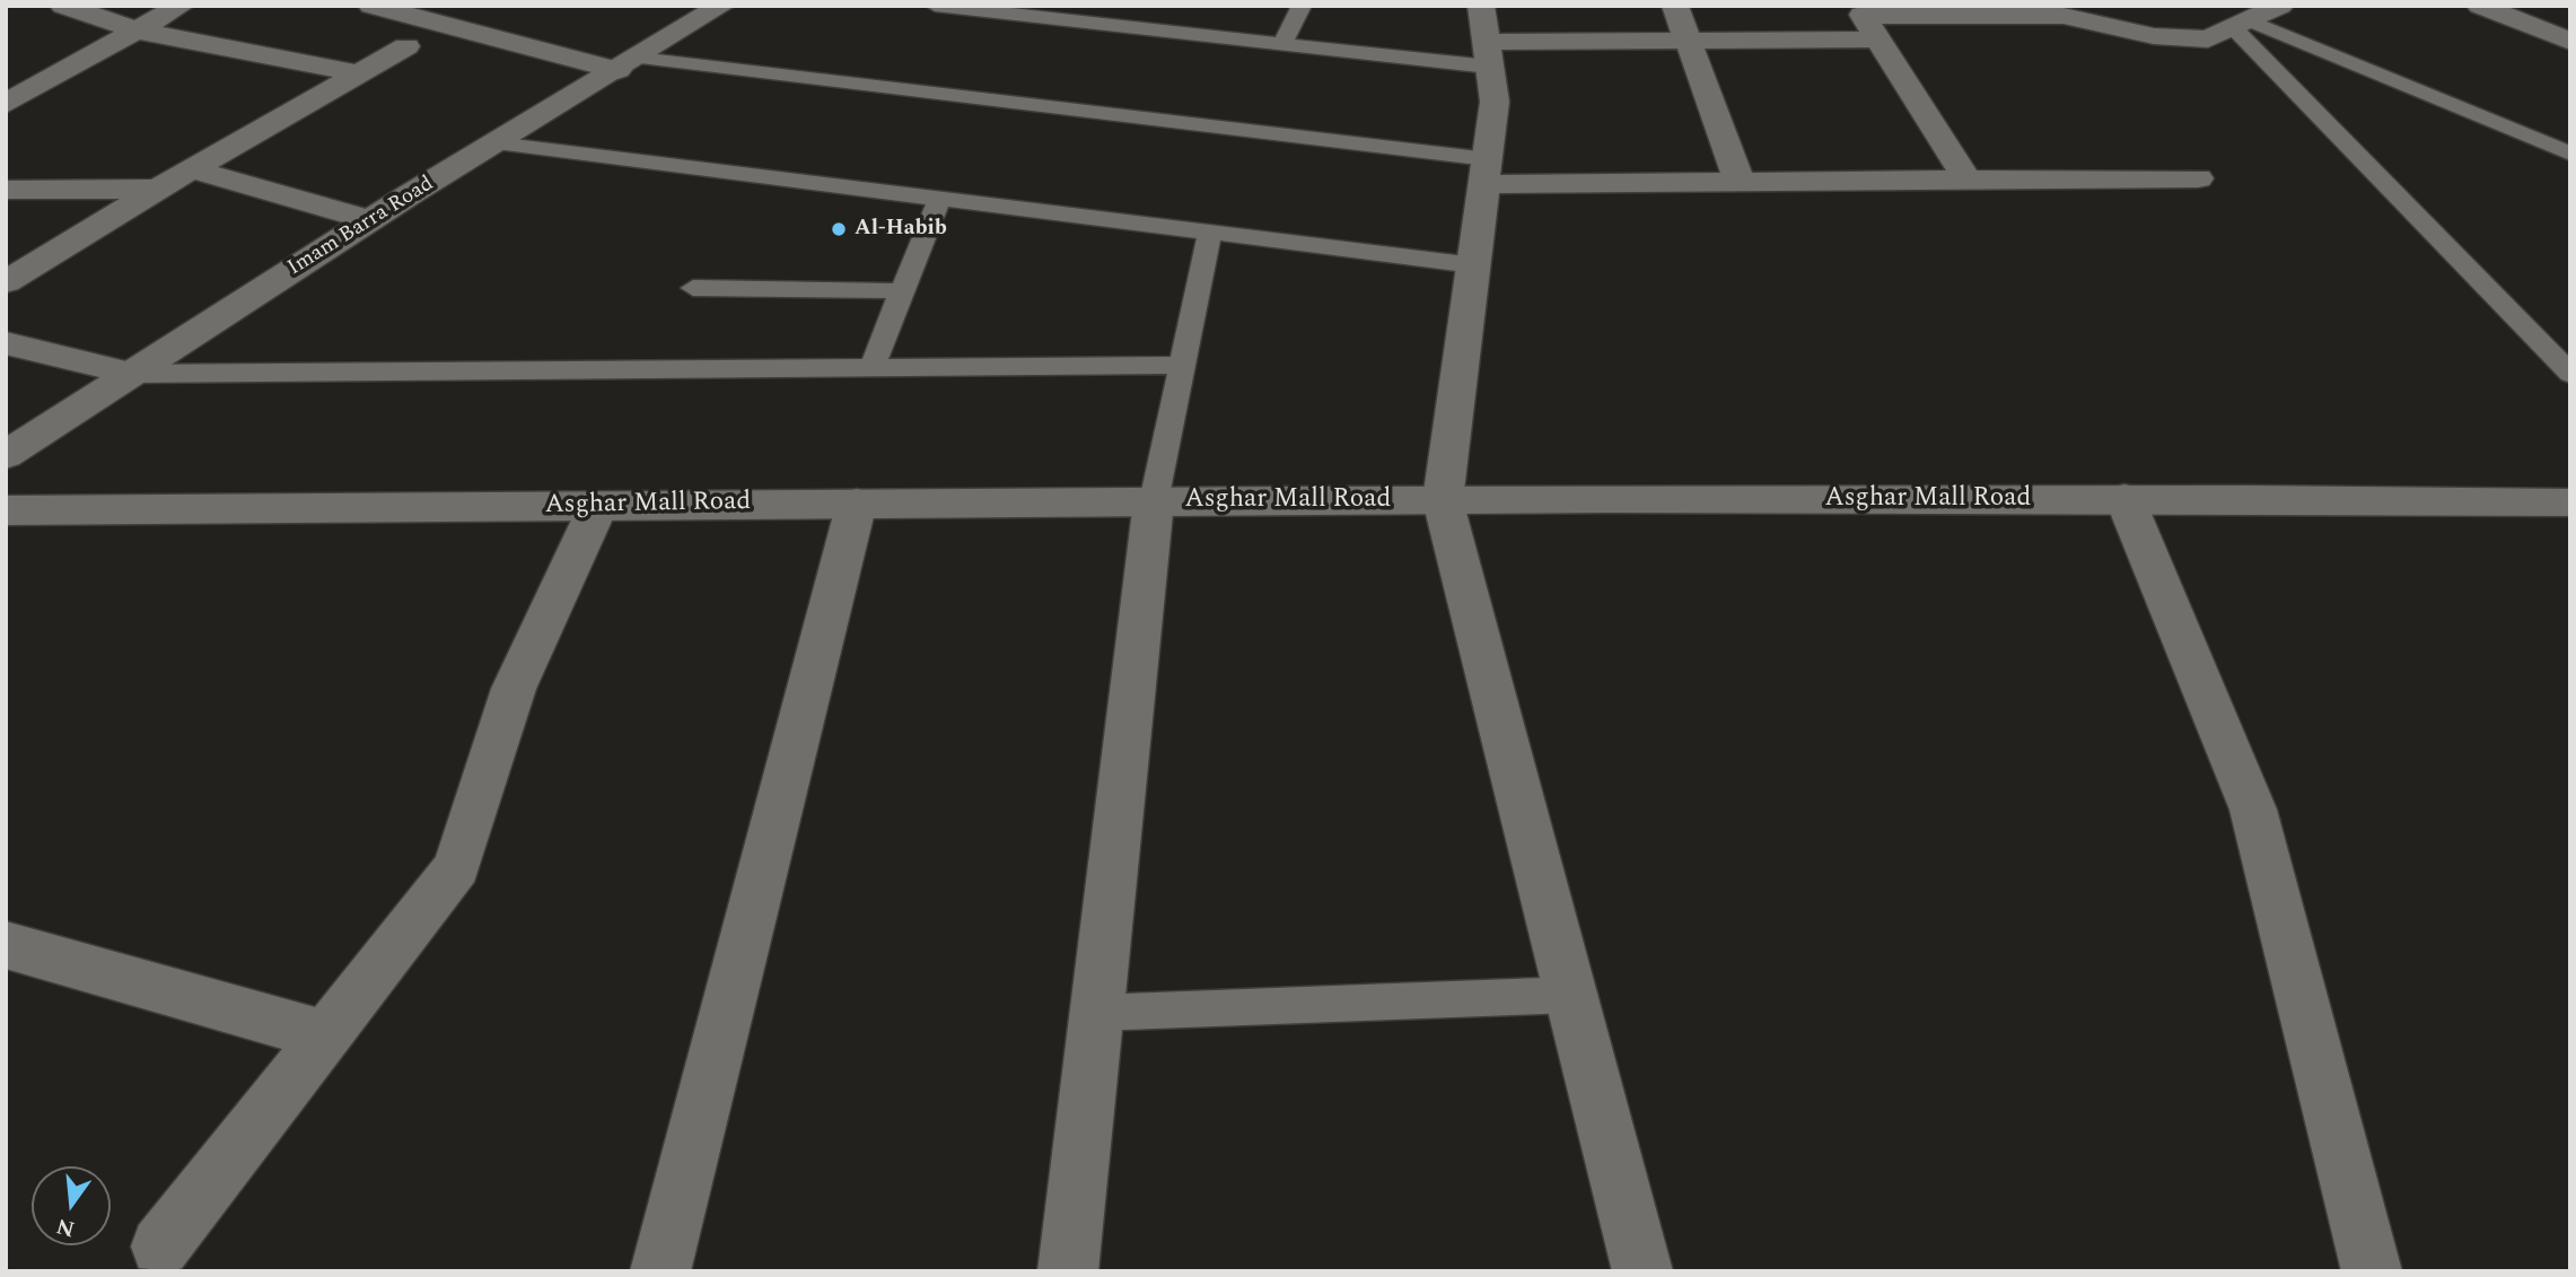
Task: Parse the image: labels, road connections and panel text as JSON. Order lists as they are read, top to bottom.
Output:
{
  "streets": {
    "street": ["Imam Barra Road", "Asghar Mall Road"]
  },
  "places": ["Al-Habib"],
  "north": "bottom"
}
